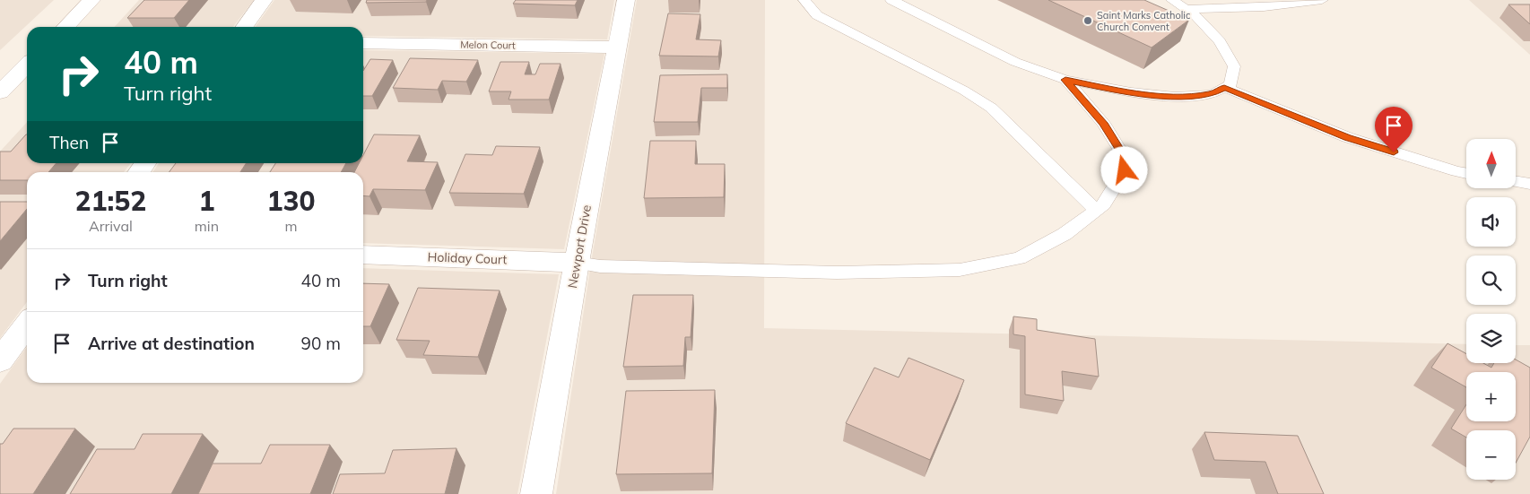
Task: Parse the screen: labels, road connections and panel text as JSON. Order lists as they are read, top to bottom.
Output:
{
  "streets": {
    "street": ["Melon Court", "Newport Drive", "Holiday Court"]
  },
  "crossings": [
    ["Melon Court", "Newport Drive"],
    ["Newport Drive", "Holiday Court"]
  ],
  "places": ["Saint Marks Catholic Church Convent"],
  "north": "top",
  "page": {
    "turn": ["40 m", "Turn right"],
    "then": "Then",
    "map_buttons": ["+", "−"],
    "eta": [
      "21:52",
      "Arrival",
      "1",
      "min",
      "130",
      "m"
    ],
    "list": [
      {
        "name": "Turn right",
        "value": "40 m"
      },
      {
        "name": "Arrive at destination",
        "value": "90 m"
      }
    ]
  }
}
